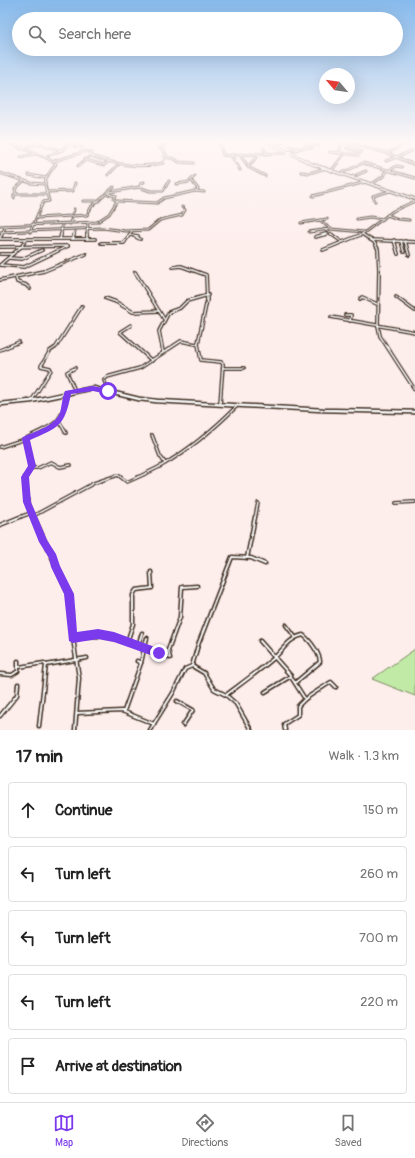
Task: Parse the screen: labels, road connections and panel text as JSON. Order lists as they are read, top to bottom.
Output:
{
  "north": "top left",
  "page": {
    "search": "Search here",
    "heading": ["17 min", "Walk · 1.3 km"],
    "list": [
      ["Continue", "150 m"],
      ["Turn left", "260 m"],
      ["Turn left", "700 m"],
      ["Turn left", "220 m"],
      "Arrive at destination"
    ],
    "nav": ["Map", "Directions", "Saved"]
  }
}
